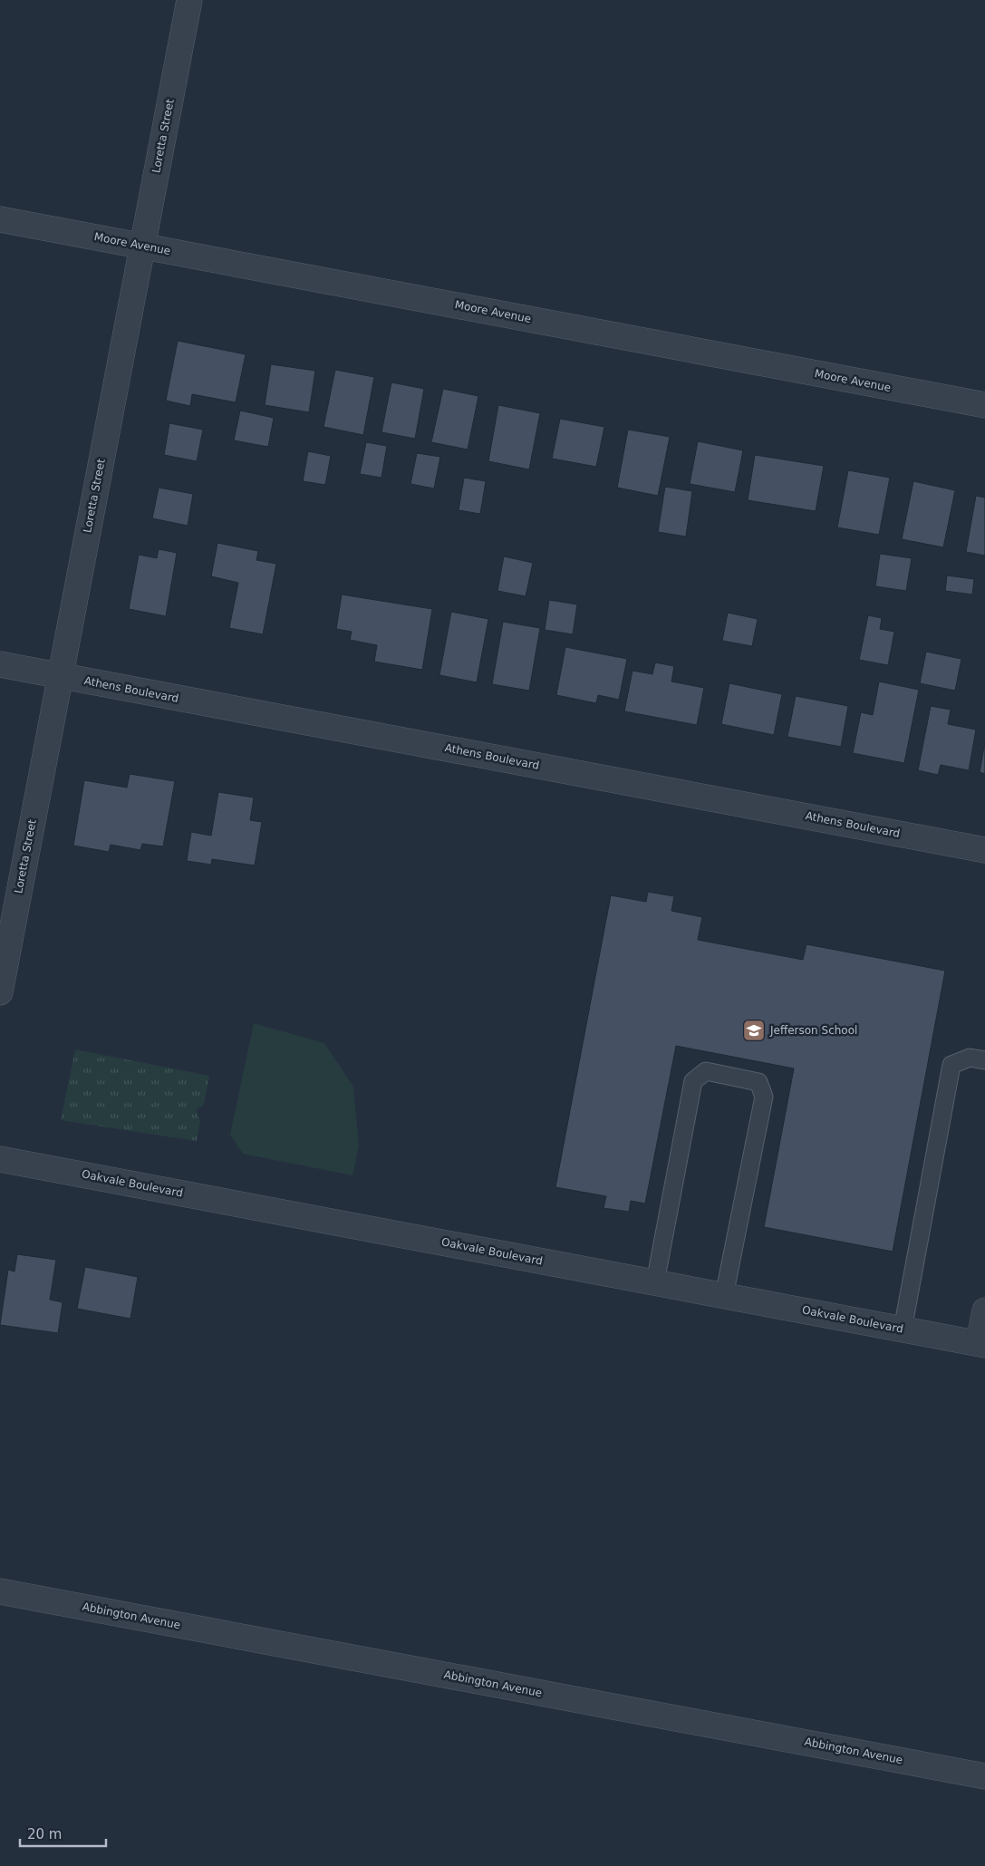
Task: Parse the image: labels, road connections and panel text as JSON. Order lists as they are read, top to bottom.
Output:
{
  "streets": {
    "street": [
      "Loretta Street",
      "Moore Avenue",
      "Athens Boulevard",
      "Oakvale Boulevard",
      "Abbington Avenue"
    ]
  },
  "crossings": [
    ["Loretta Street", "Moore Avenue"],
    ["Loretta Street", "Athens Boulevard"]
  ],
  "places": {
    "school or university": ["Jefferson School"]
  },
  "scale_bar": "20 m"
}
